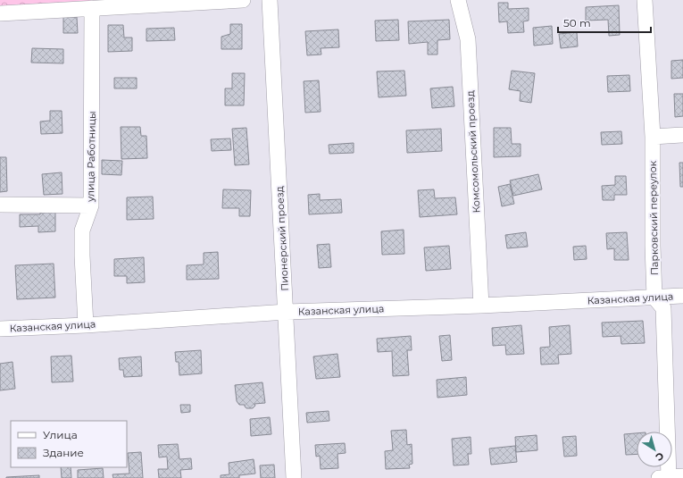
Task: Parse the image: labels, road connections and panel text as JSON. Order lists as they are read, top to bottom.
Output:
{
  "streets": {
    "street": [
      "Комсомольский проезд",
      "улица Работницы",
      "Парковский переулок",
      "Пионерский проезд",
      "Казанская улица"
    ]
  },
  "crossings": [
    ["Комсомольский проезд", "Казанская улица"],
    ["улица Работницы", "Казанская улица"],
    ["Парковский переулок", "Казанская улица"],
    ["Пионерский проезд", "Казанская улица"]
  ],
  "legend": ["Улица", "Здание"],
  "scale_bar": "50 m",
  "north": "bottom right"
}
